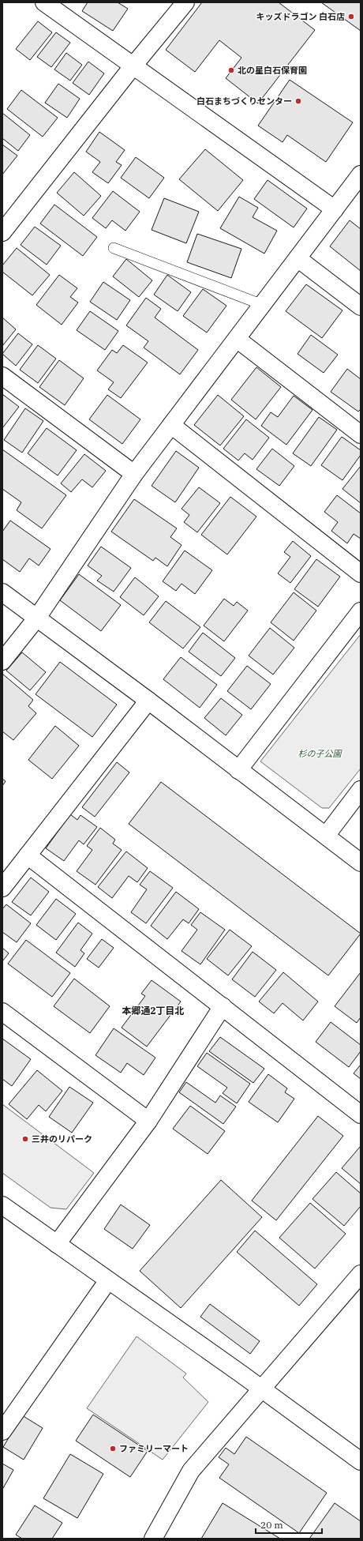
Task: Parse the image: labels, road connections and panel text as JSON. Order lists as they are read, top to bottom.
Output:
{
  "districts": ["本郷通2丁目北"],
  "parks": ["杉の子公園"],
  "places": [
    "キッズドラゴン 白石店",
    "北の星白石保育園",
    "白石まちづくりセンター",
    "三井のリパーク",
    "ファミリーマート"
  ],
  "scale_bar": "20 m"
}
